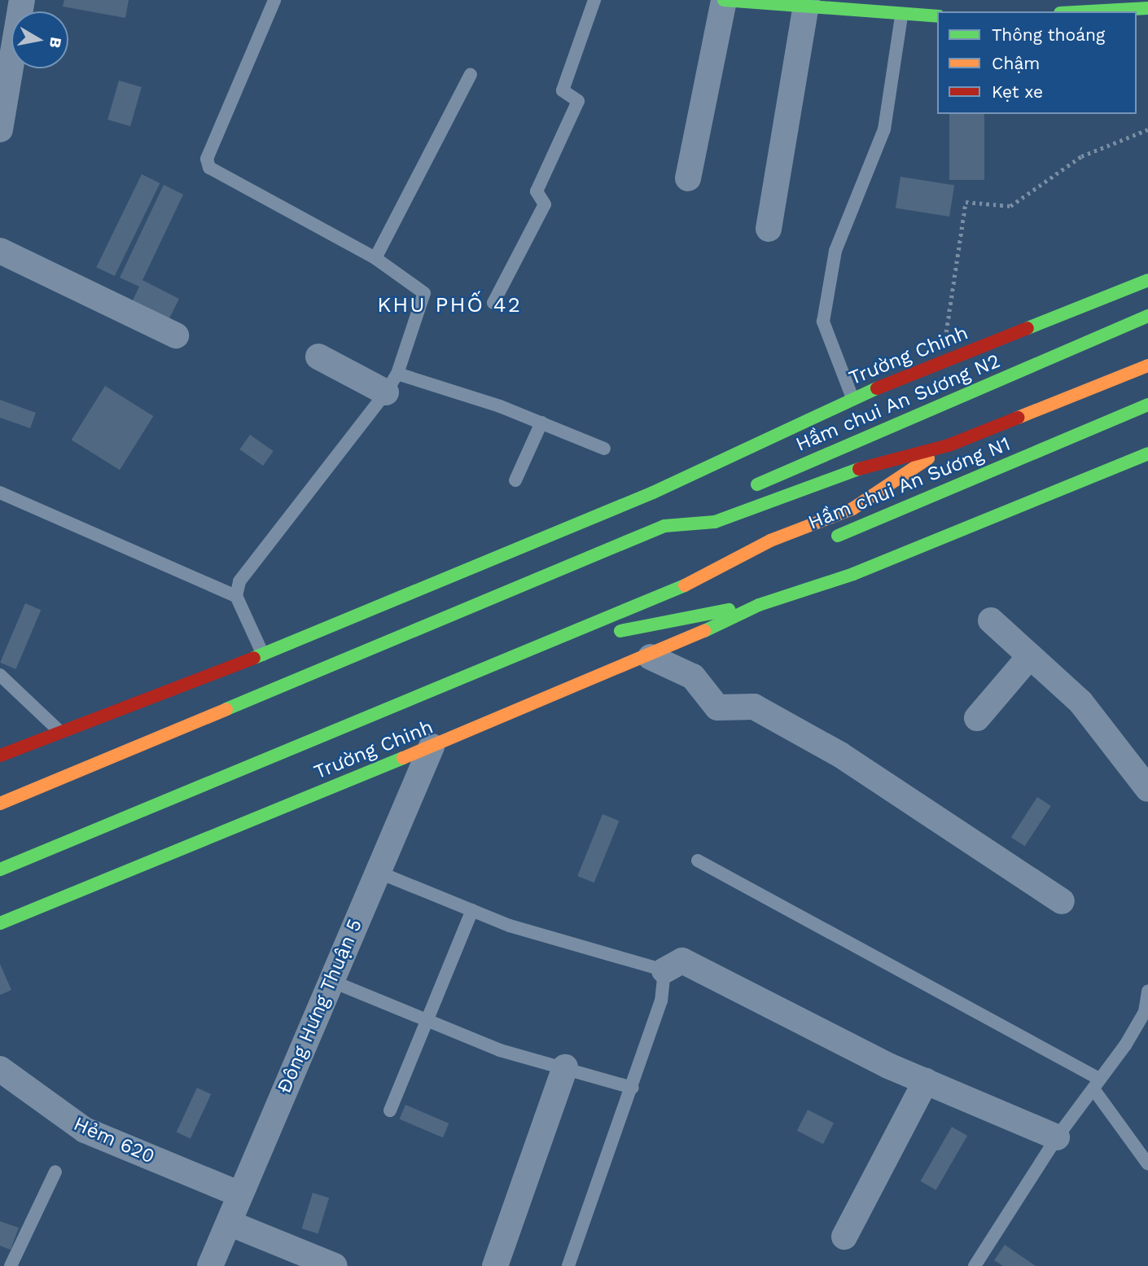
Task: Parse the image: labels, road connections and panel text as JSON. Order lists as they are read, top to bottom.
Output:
{
  "streets": {
    "main road": ["Trường Chinh", "Hầm chui An Sương N2", "Hầm chui An Sương N1"],
    "street": ["Đông Hưng Thuận 5", "Hẻm 620"]
  },
  "crossings": [
    ["Trường Chinh", "Đông Hưng Thuận 5"],
    ["Đông Hưng Thuận 5", "Hẻm 620"]
  ],
  "districts": ["KHU PHỐ 42"],
  "legend": ["Thông thoáng", "Chậm", "Kẹt xe"],
  "north": "right"
}
